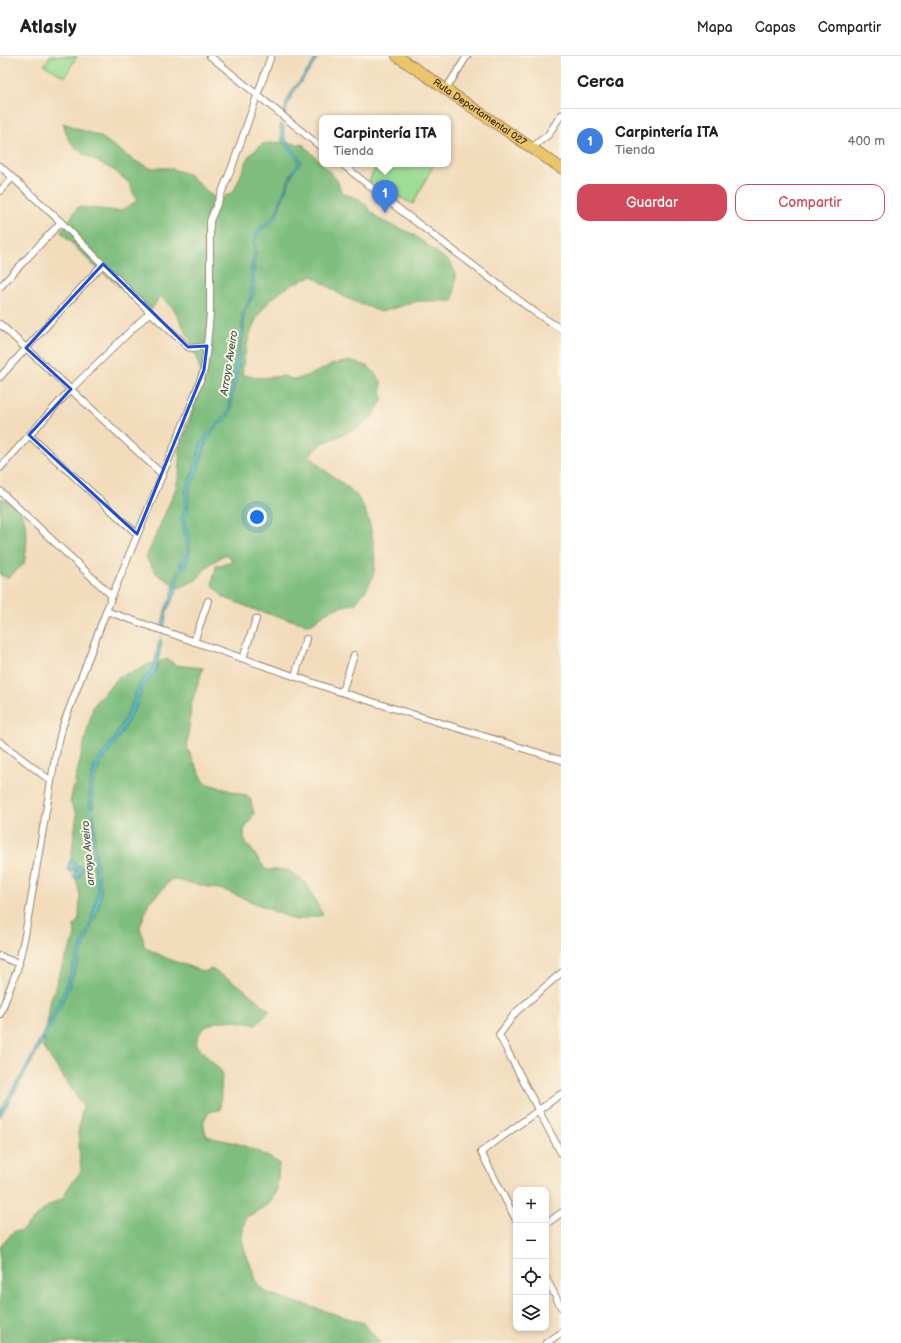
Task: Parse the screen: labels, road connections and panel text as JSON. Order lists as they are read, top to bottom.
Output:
{
  "streets": {
    "main road": ["Ruta Departamental 027"]
  },
  "water": ["Arroyo Aveiro", "arroyo Aveiro"],
  "page": {
    "header": "Atlasly",
    "nav": ["Mapa", "Capas", "Compartir"],
    "heading": "Cerca",
    "list": [
      {
        "mark": "1",
        "name": "Carpintería ITA",
        "note": "Tienda",
        "value": "400 m"
      }
    ],
    "popup": ["Carpintería ITA", "Tienda"],
    "buttons": ["Guardar", "Compartir"],
    "pins": "1",
    "map_buttons": ["+", "−"]
  }
}
